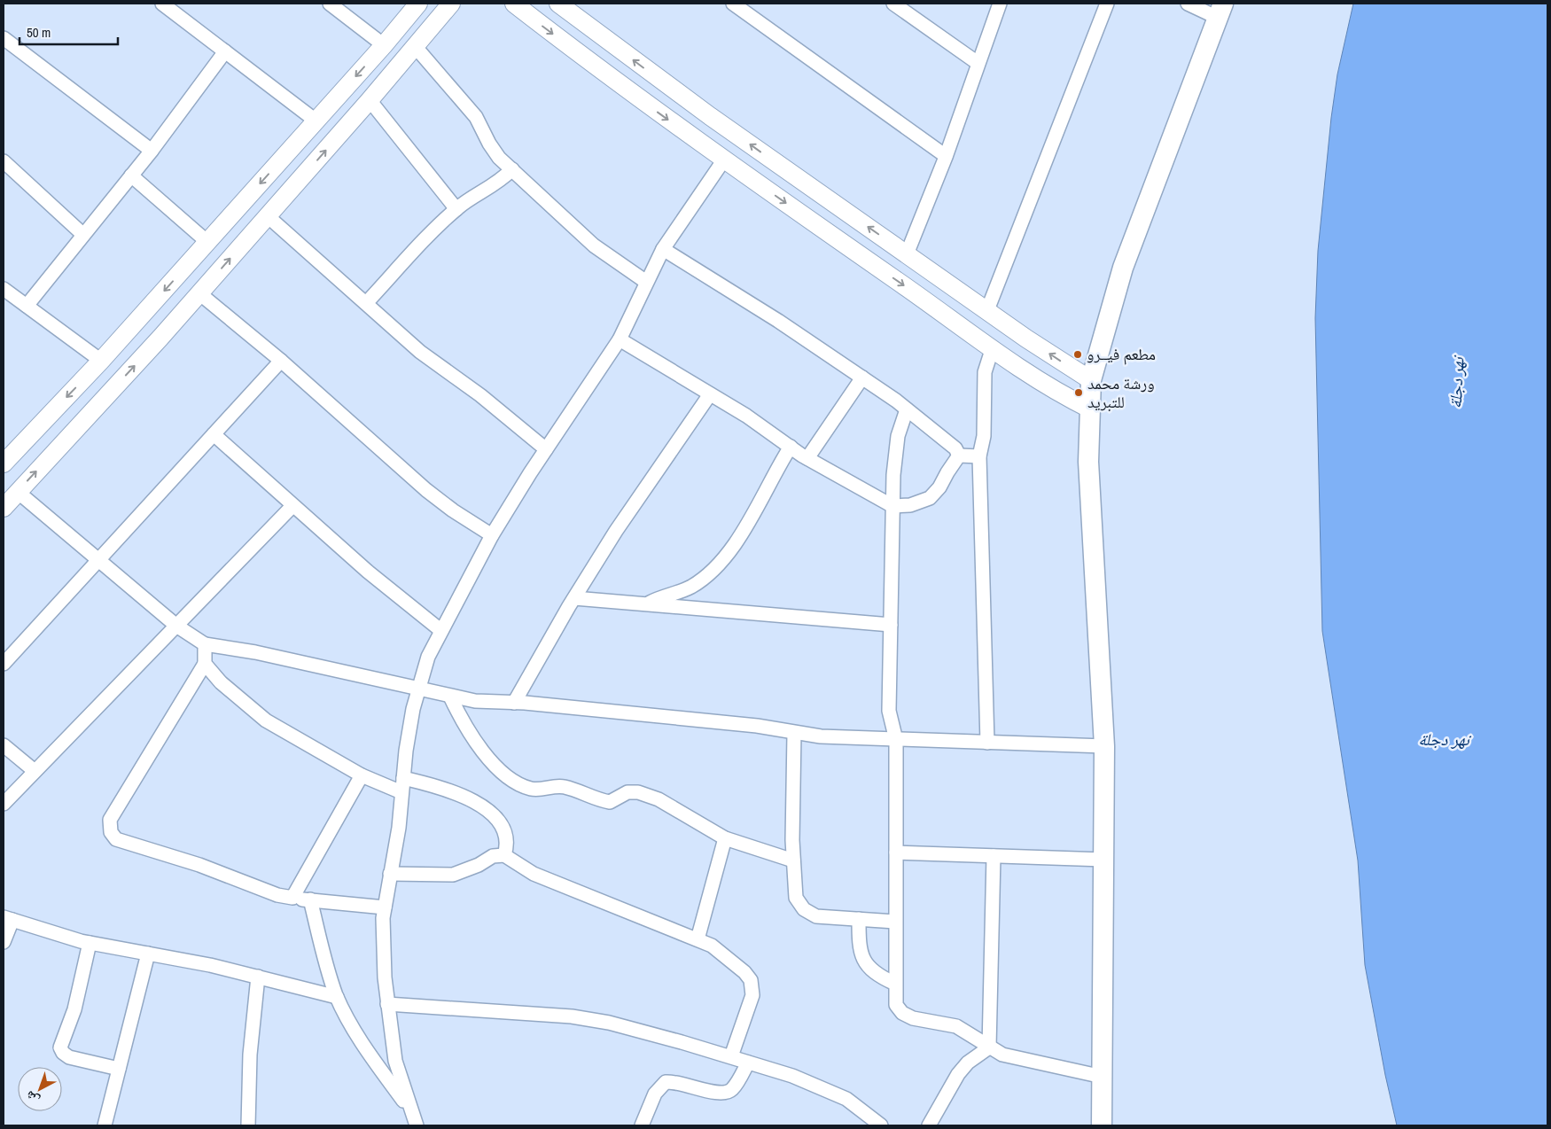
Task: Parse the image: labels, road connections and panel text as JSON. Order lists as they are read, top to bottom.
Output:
{
  "water": ["نهر دجلة"],
  "places": ["مطعم فيــرو", "ورشة محمد للتبريد"],
  "scale_bar": "50 m",
  "north": "bottom left"
}
